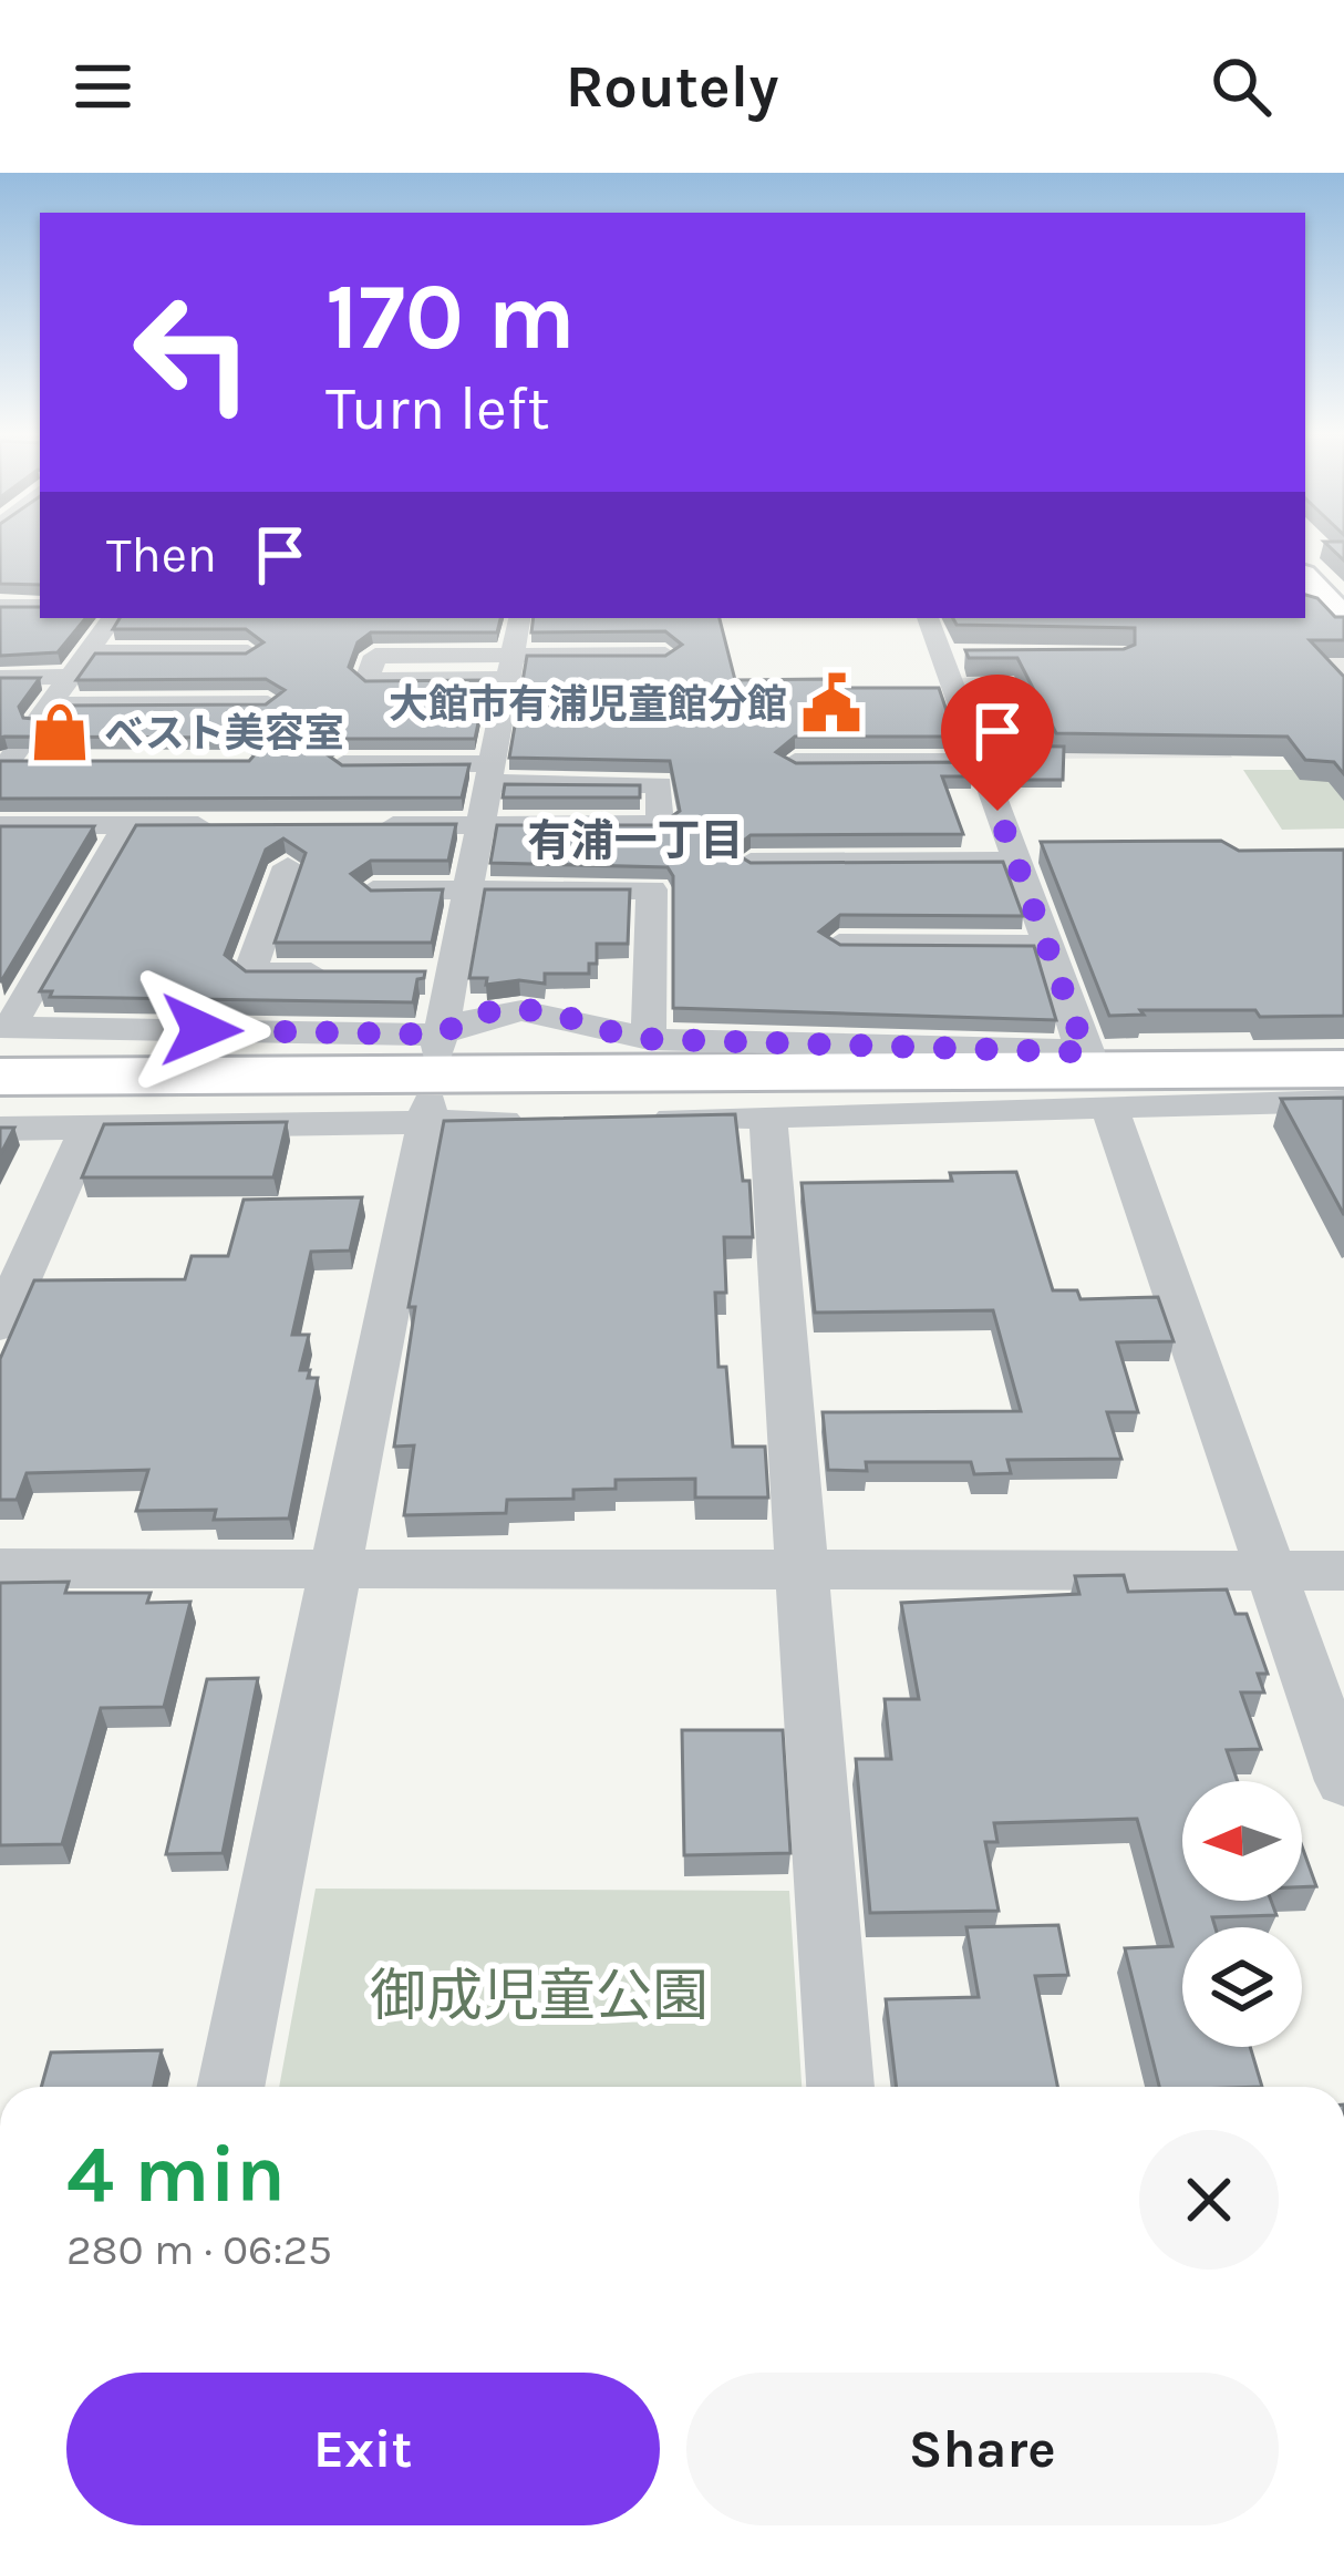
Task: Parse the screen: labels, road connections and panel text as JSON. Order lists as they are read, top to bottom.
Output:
{
  "districts": ["有浦一丁目"],
  "parks": ["御成児童公園"],
  "places": {
    "public building": ["大館市有浦児童館分館"],
    "shop": ["ベスト美容室"]
  },
  "north": "left",
  "page": {
    "header": "Routely",
    "turn": ["170 m", "Turn left"],
    "then": "Then",
    "heading": ["4 min", "280 m · 06:25"],
    "buttons": ["Exit", "Share"]
  }
}
